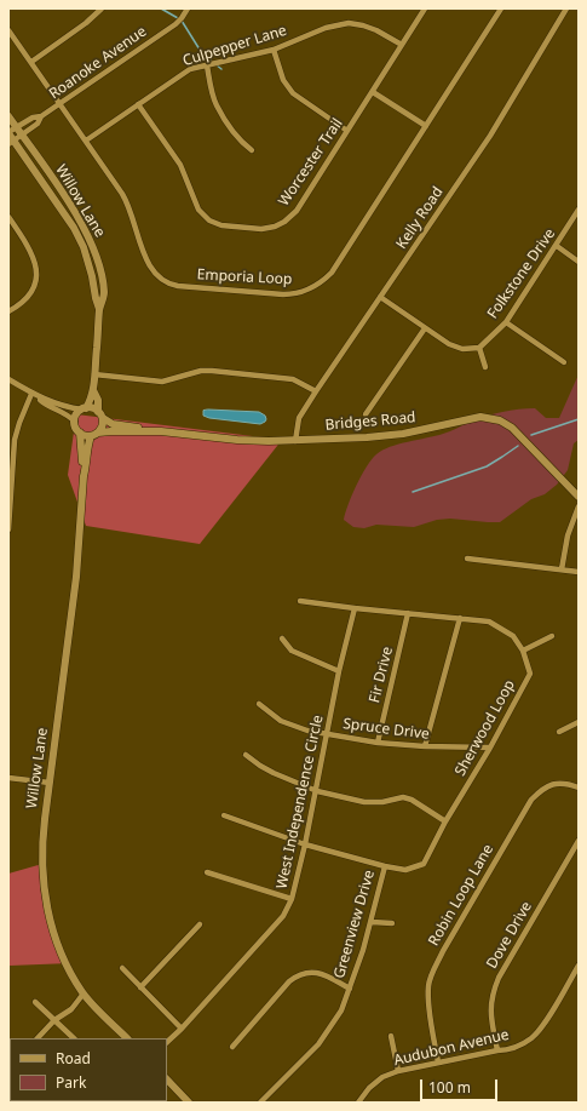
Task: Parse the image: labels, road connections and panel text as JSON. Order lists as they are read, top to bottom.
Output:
{
  "streets": {
    "street": [
      "Culpepper Lane",
      "Roanoke Avenue",
      "Worcester Trail",
      "Willow Lane",
      "Kelly Road",
      "Folkstone Drive",
      "Emporia Loop",
      "Bridges Road",
      "Fir Drive",
      "Sherwood Loop",
      "Spruce Drive",
      "West Independence Circle",
      "Robin Loop Lane",
      "Greenview Drive",
      "Dove Drive",
      "Audubon Avenue"
    ]
  },
  "crossings": [
    ["Culpepper Lane", "Worcester Trail"],
    ["Culpepper Lane", "Emporia Loop"],
    ["Roanoke Avenue", "Willow Lane"],
    ["Roanoke Avenue", "Emporia Loop"],
    ["Willow Lane", "Bridges Road"],
    ["Kelly Road", "Bridges Road"],
    ["Fir Drive", "Sherwood Loop"],
    ["Fir Drive", "Spruce Drive"],
    ["Sherwood Loop", "Spruce Drive"],
    ["Sherwood Loop", "West Independence Circle"],
    ["Sherwood Loop", "Greenview Drive"],
    ["Spruce Drive", "West Independence Circle"],
    ["Robin Loop Lane", "Audubon Avenue"],
    ["Dove Drive", "Audubon Avenue"]
  ],
  "legend": ["Road", "Park"],
  "scale_bar": "100 m"
}
